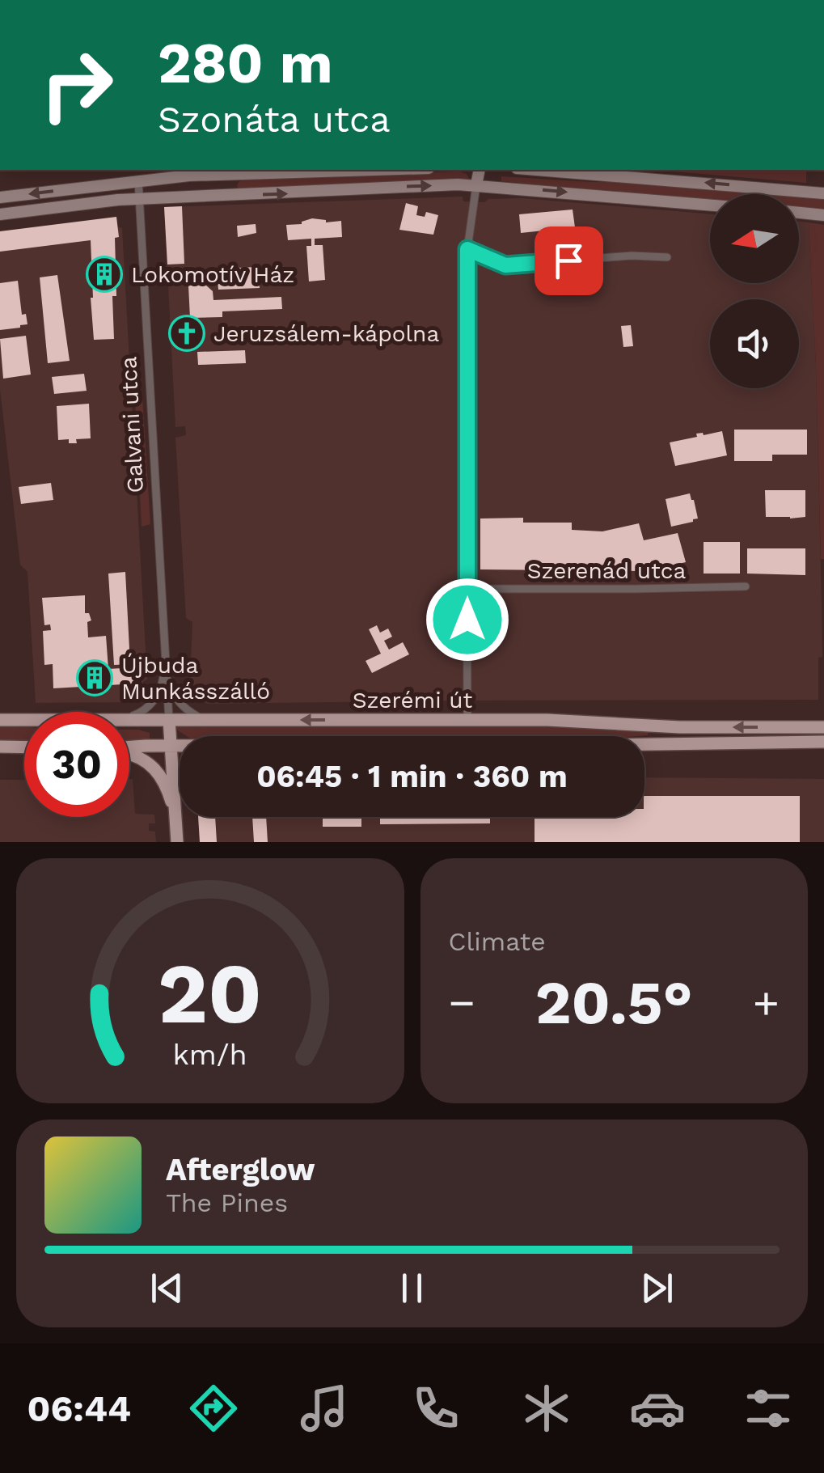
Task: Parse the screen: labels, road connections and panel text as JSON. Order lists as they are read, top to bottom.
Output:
{
  "streets": {
    "main road": ["Galvani utca", "Szerémi út"],
    "street": ["Szerenád utca"]
  },
  "crossings": [
    ["Galvani utca", "Szerémi út"]
  ],
  "places": {
    "building": ["Lokomotív Ház", "Újbuda Munkásszálló"],
    "church": ["Jeruzsálem-kápolna"]
  },
  "north": "left",
  "page": {
    "turn": ["280 m", "Szonáta utca"],
    "limit": "30",
    "trip": "06:45 · 1 min · 360 m",
    "tile": "Climate",
    "heat": ["−", "20.5°", "+"],
    "song": ["Afterglow", "The Pines"],
    "tabs": "06:44",
    "gauge": ["20", "km/h"]
  }
}
